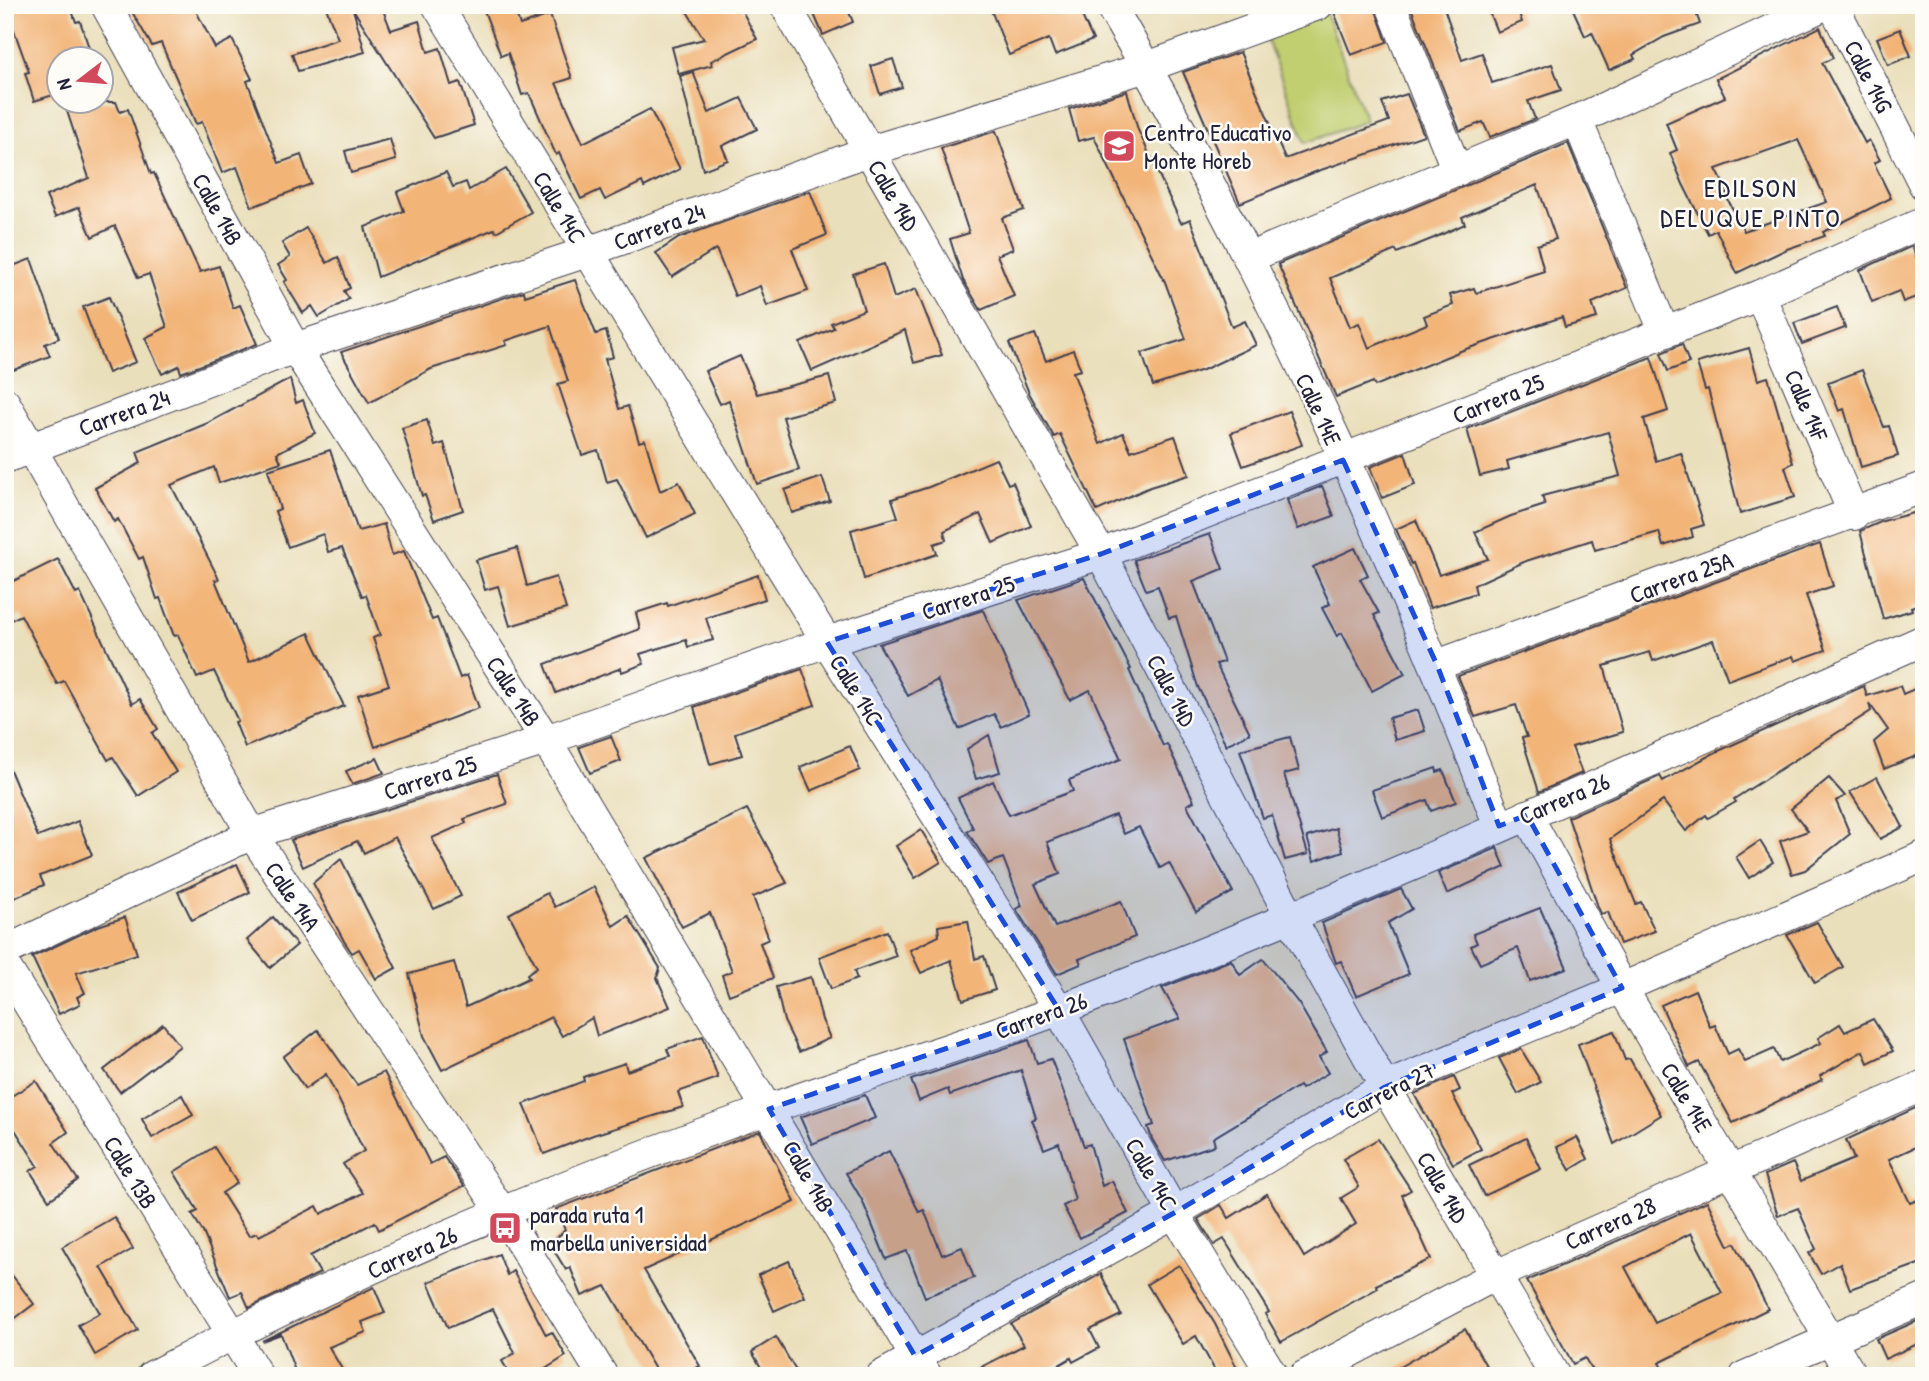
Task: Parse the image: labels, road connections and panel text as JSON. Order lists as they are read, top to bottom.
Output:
{
  "streets": {
    "street": [
      "Calle 14G",
      "Calle 14D",
      "Calle 14C",
      "Calle 14B",
      "Carrera 24",
      "Carrera 25",
      "Calle 14F",
      "Calle 14E",
      "Carrera 25A",
      "Carrera 26",
      "Calle 14A",
      "Carrera 27",
      "Calle 13B",
      "Carrera 28"
    ]
  },
  "crossings": [
    ["Calle 14D", "Carrera 24"],
    ["Calle 14D", "Carrera 25"],
    ["Calle 14D", "Carrera 26"],
    ["Calle 14D", "Carrera 27"],
    ["Calle 14D", "Carrera 28"],
    ["Calle 14C", "Carrera 24"],
    ["Calle 14C", "Carrera 25"],
    ["Calle 14C", "Carrera 26"],
    ["Calle 14C", "Carrera 27"],
    ["Calle 14B", "Carrera 24"],
    ["Calle 14B", "Carrera 25"],
    ["Calle 14B", "Carrera 26"],
    ["Calle 14B", "Carrera 27"],
    ["Carrera 24", "Calle 14E"],
    ["Carrera 24", "Calle 14A"],
    ["Carrera 25", "Calle 14F"],
    ["Carrera 25", "Calle 14E"],
    ["Carrera 25", "Calle 14A"],
    ["Calle 14F", "Carrera 25A"],
    ["Calle 14E", "Carrera 25A"],
    ["Calle 14E", "Carrera 26"],
    ["Calle 14E", "Carrera 27"],
    ["Calle 14E", "Carrera 28"],
    ["Carrera 26", "Calle 14A"],
    ["Carrera 26", "Calle 13B"]
  ],
  "districts": ["EDILSON DELUQUE PINTO"],
  "places": {
    "school or university": ["Centro Educativo Monte Horeb"],
    "bus stop": ["parada ruta 1 marbella universidad"]
  },
  "north": "left"
}
